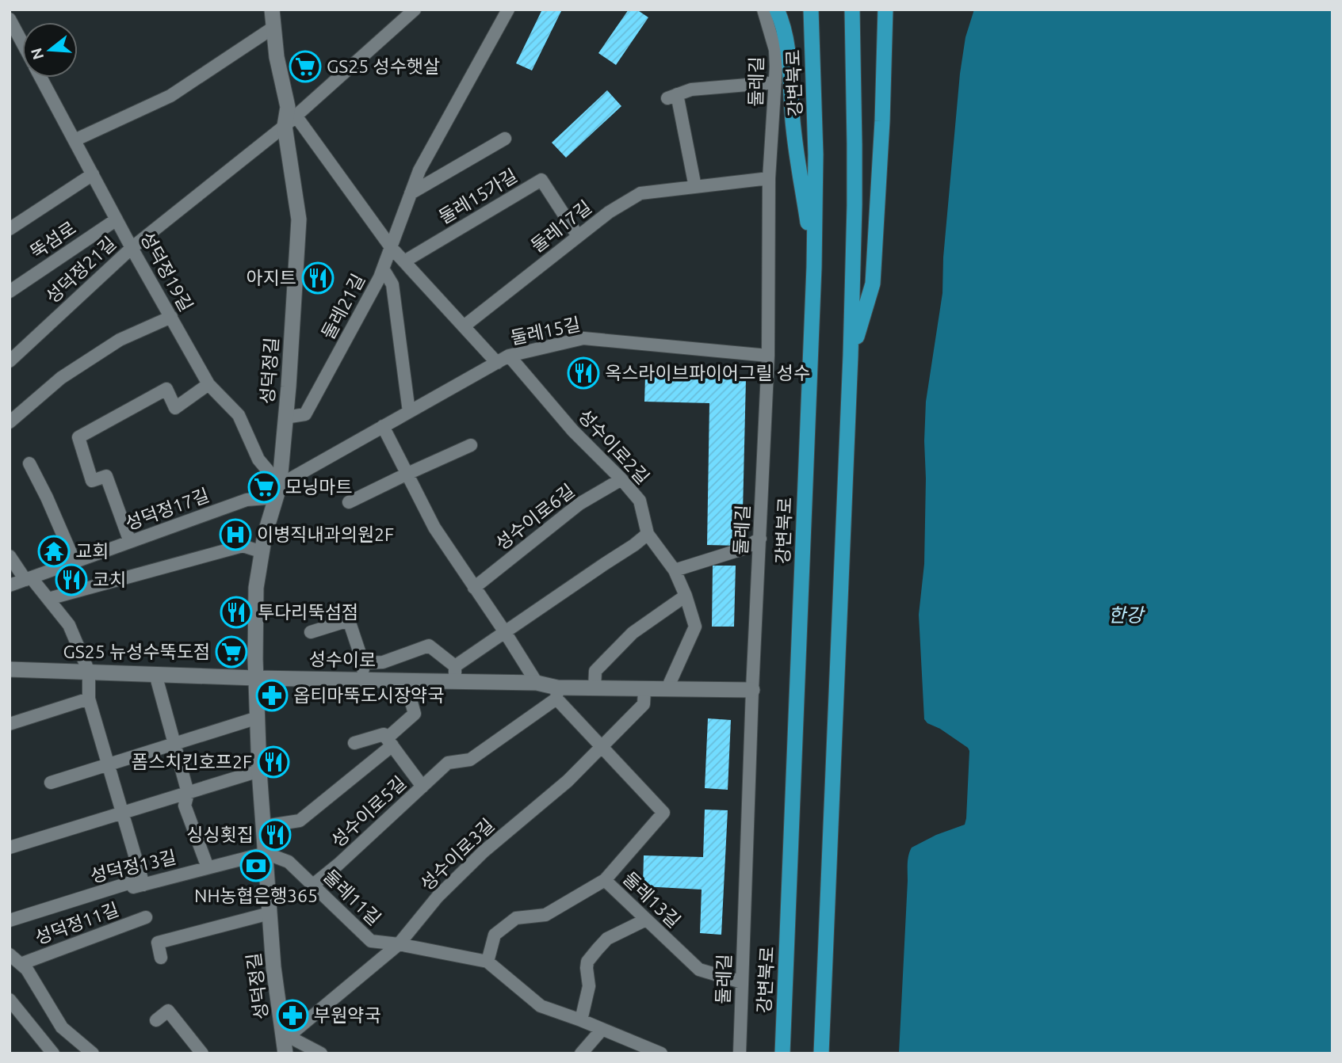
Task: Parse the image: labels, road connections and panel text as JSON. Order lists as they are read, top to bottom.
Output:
{
  "streets": {
    "highway": ["강변북로"],
    "street": [
      "둘레길",
      "둘레15가길",
      "둘레17길",
      "뚝섬로",
      "성덕정21길",
      "성덕정19길",
      "둘레21길",
      "둘레15길",
      "성덕정길",
      "성수이로2길",
      "성덕정17길",
      "성수이로6길",
      "성수이로",
      "성수이로5길",
      "성수이로3길",
      "성덕정13길",
      "둘레11길",
      "둘레13길",
      "성덕정11길"
    ]
  },
  "crossings": [
    ["둘레길", "둘레17길"],
    ["둘레길", "둘레15길"],
    ["둘레길", "성수이로"],
    ["둘레길", "둘레13길"],
    ["둘레15가길", "둘레17길"],
    ["뚝섬로", "성덕정19길"],
    ["성덕정21길", "성덕정19길"],
    ["성덕정21길", "성덕정길"],
    ["성덕정19길", "둘레15길"],
    ["성덕정19길", "성덕정길"],
    ["성덕정19길", "성덕정17길"],
    ["둘레21길", "성덕정길"],
    ["둘레15길", "성덕정길"],
    ["둘레15길", "성수이로2길"],
    ["둘레15길", "성덕정17길"],
    ["성덕정길", "성덕정17길"],
    ["성덕정길", "성수이로"],
    ["성덕정길", "성수이로3길"],
    ["성덕정길", "성덕정13길"],
    ["성덕정길", "둘레11길"],
    ["성수이로2길", "성수이로6길"],
    ["성수이로2길", "성수이로"],
    ["성수이로", "성수이로5길"],
    ["성수이로", "성수이로3길"],
    ["성수이로", "둘레13길"],
    ["성수이로5길", "둘레11길"],
    ["성수이로5길", "둘레13길"],
    ["성수이로3길", "둘레11길"],
    ["성수이로3길", "둘레13길"],
    ["성덕정13길", "둘레11길"]
  ],
  "water": ["한강"],
  "places": {
    "supermarket": ["GS25 성수햇살", "모닝마트", "GS25 뉴성수뚝도점"],
    "restaurant": [
      "아지트",
      "옥스라이브파이어그릴 성수",
      "코치",
      "투다리뚝섬점",
      "폼스치킨호프2F",
      "싱싱횟집"
    ],
    "hospital": ["이병직내과의원2F"],
    "temple": ["교회"],
    "pharmacy": ["옵티마뚝도시장약국", "부원약국"],
    "bank": ["NH농협은행365"]
  },
  "north": "left"
}
